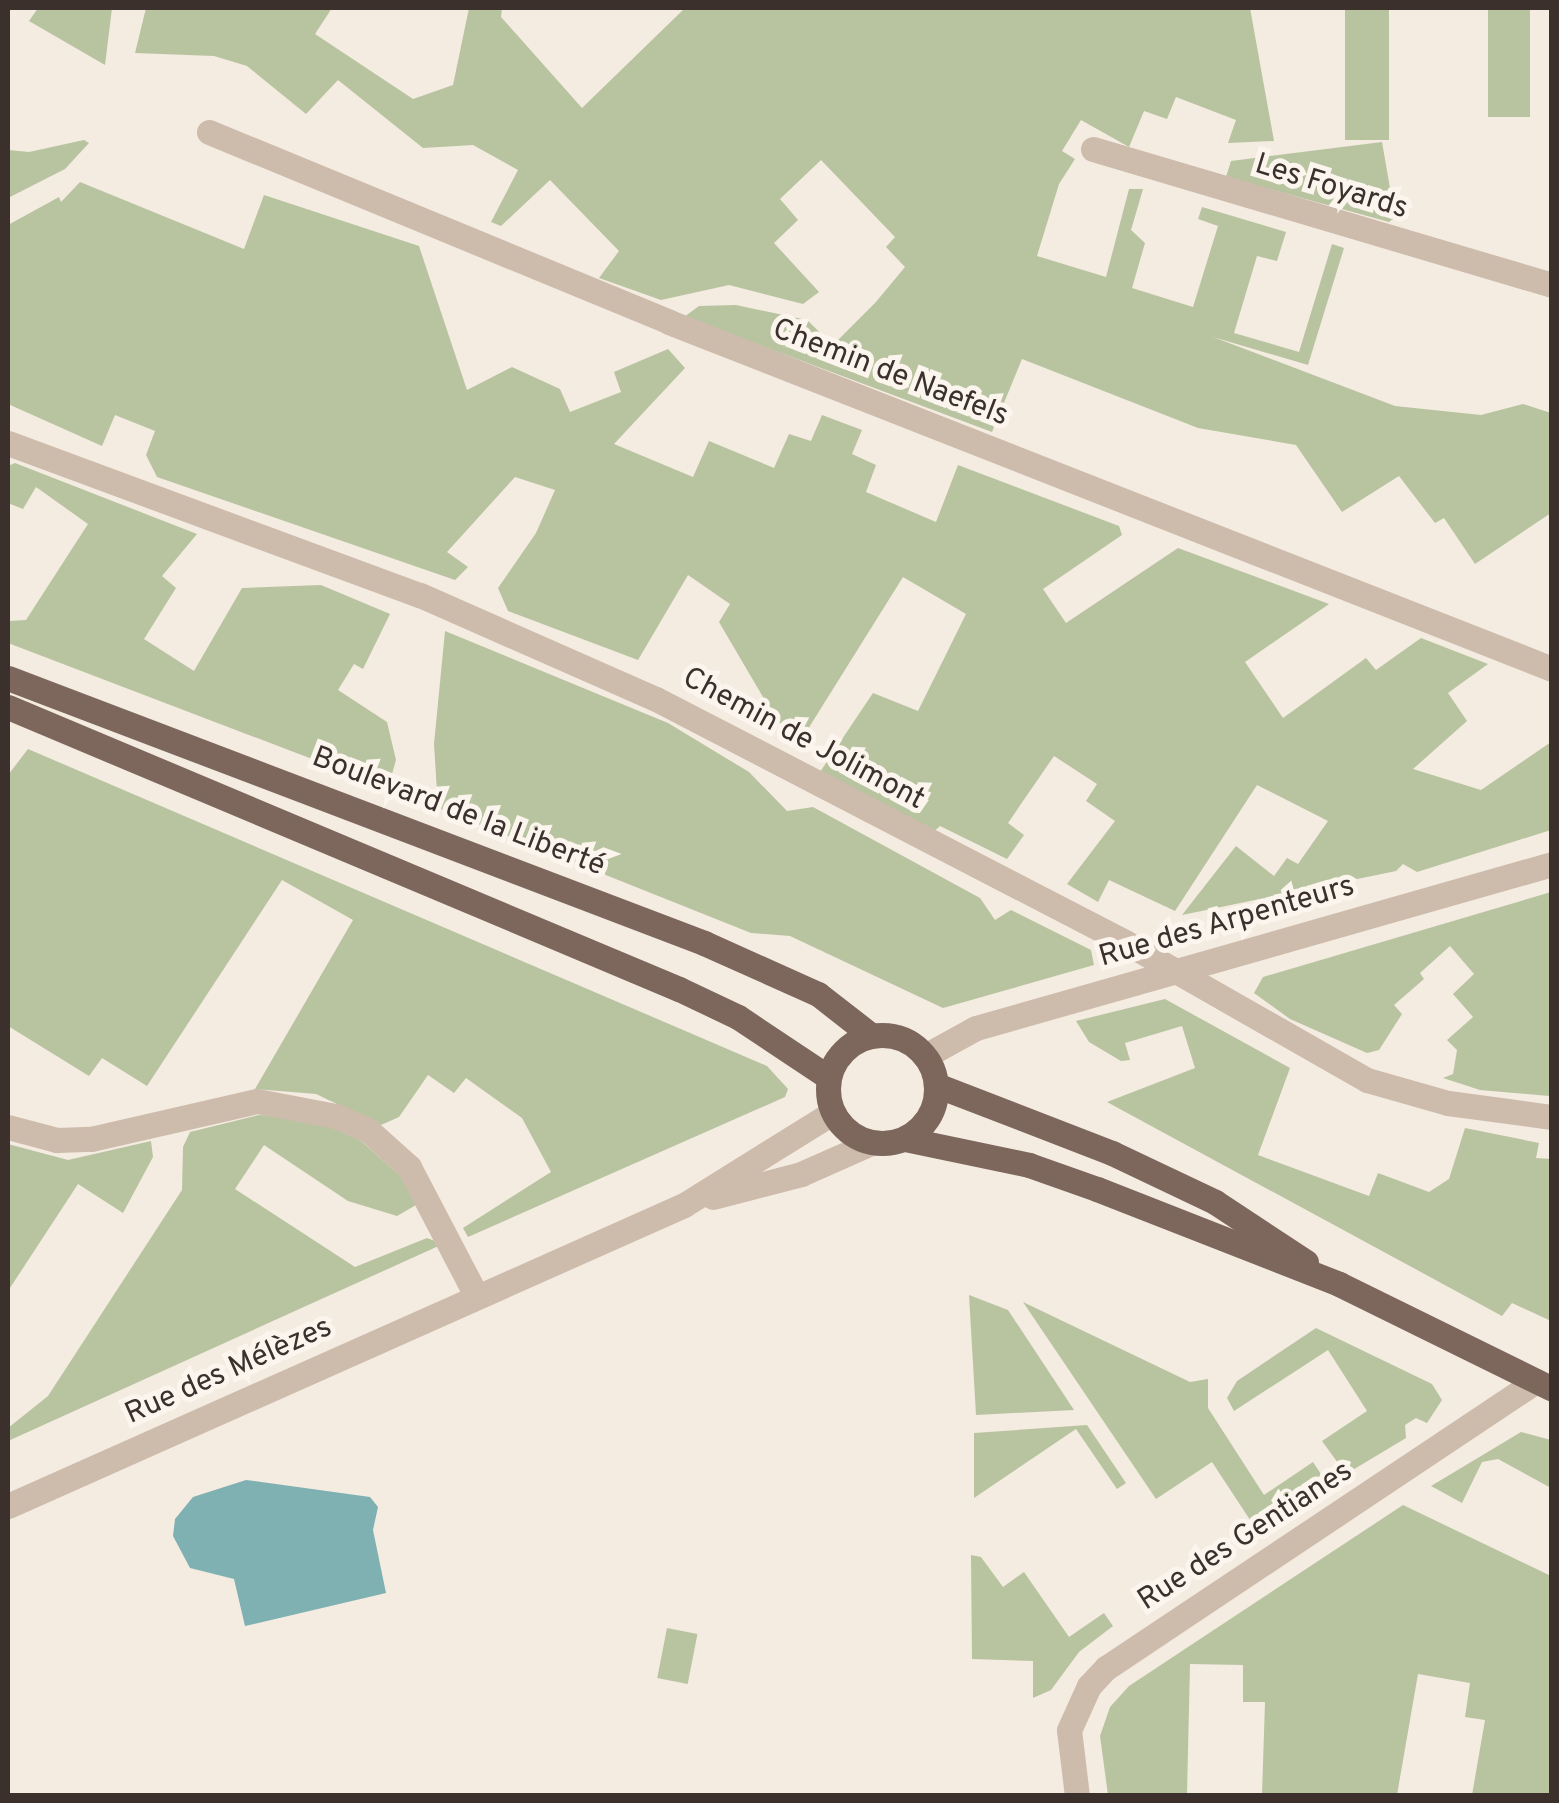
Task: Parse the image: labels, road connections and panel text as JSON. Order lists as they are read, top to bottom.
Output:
{
  "streets": {
    "main road": ["Boulevard de la Liberté"],
    "street": [
      "Les Foyards",
      "Chemin de Naefels",
      "Chemin de Jolimont",
      "Rue des Arpenteurs",
      "Rue des Mélèzes",
      "Rue des Gentianes"
    ]
  },
  "crossings": [
    ["Chemin de Jolimont", "Rue des Arpenteurs"],
    ["Boulevard de la Liberté", "Rue des Arpenteurs"],
    ["Boulevard de la Liberté", "Rue des Mélèzes"],
    ["Rue des Arpenteurs", "Rue des Mélèzes"]
  ]
}
